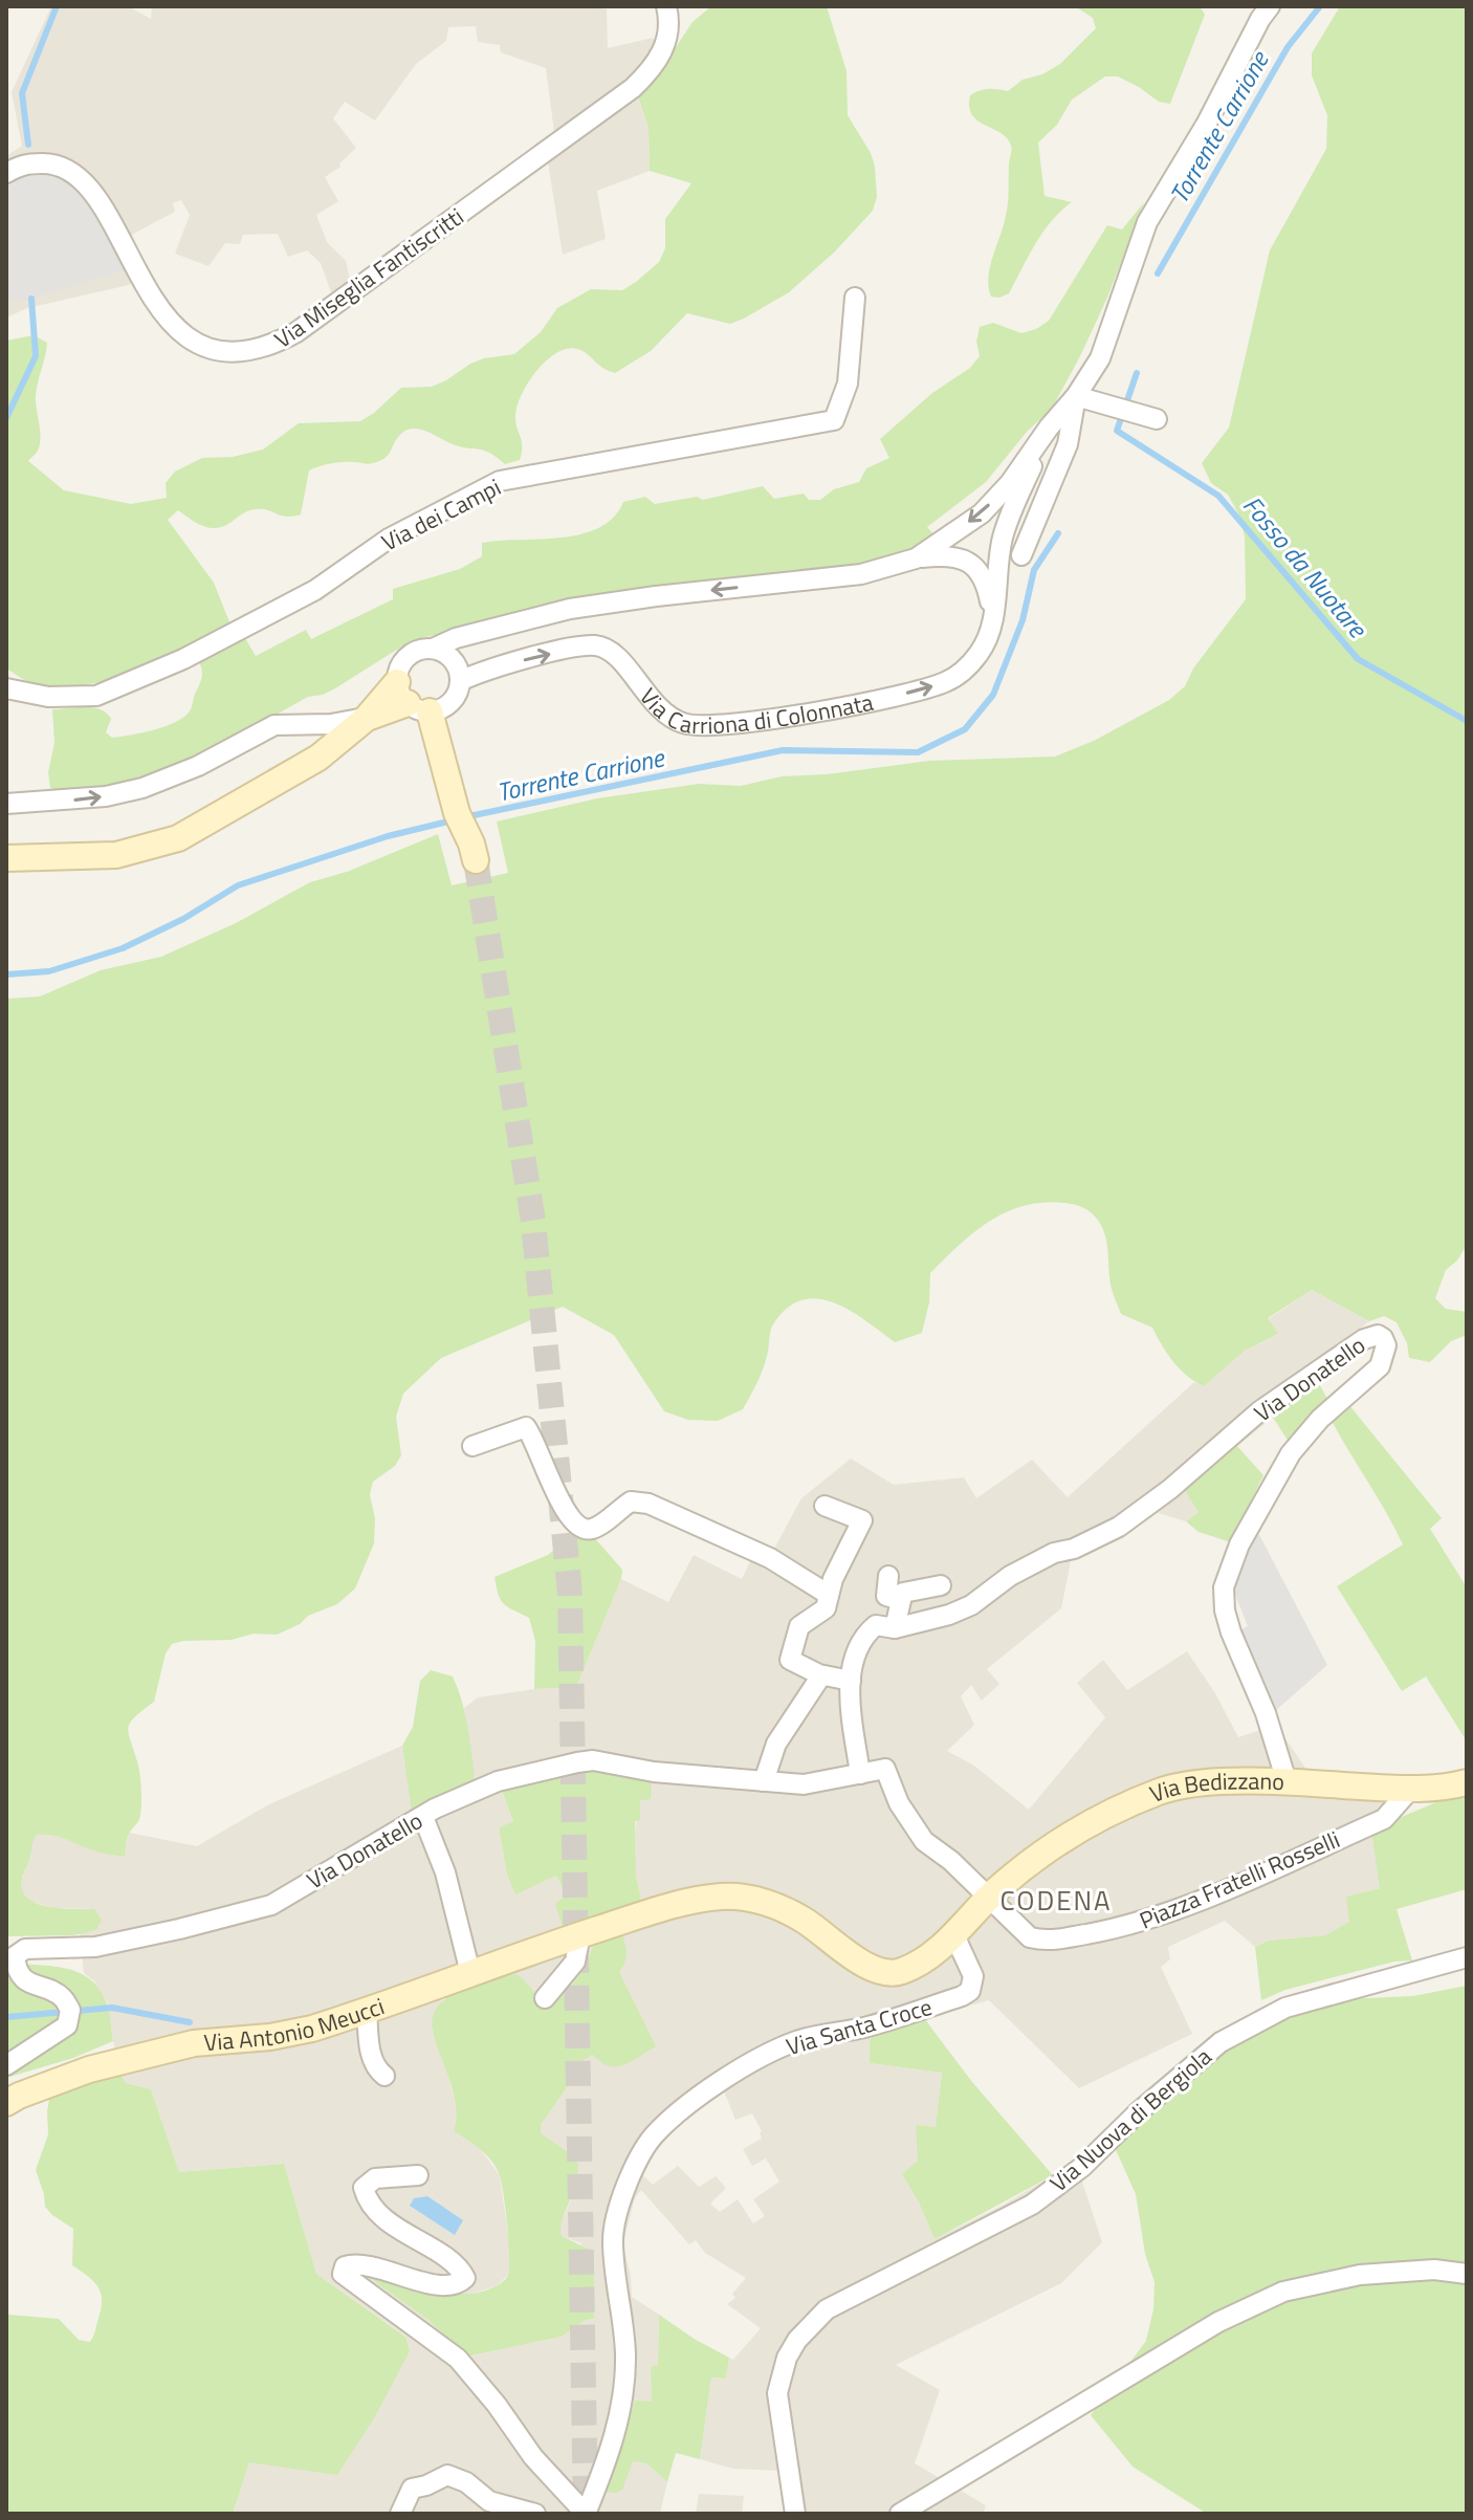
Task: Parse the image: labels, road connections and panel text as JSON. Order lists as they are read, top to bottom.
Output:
{
  "streets": {
    "street": [
      "Via Miseglia Fantiscritti",
      "Via dei Campi",
      "Via Carriona di Colonnata",
      "Via Donatello",
      "Via Bedizzano",
      "Piazza Fratelli Rosselli",
      "Via Antonio Meucci",
      "Via Santa Croce",
      "Via Nuova di Bergiola"
    ]
  },
  "crossings": [
    ["Via Donatello", "Via Bedizzano"],
    ["Via Donatello", "Piazza Fratelli Rosselli"],
    ["Via Bedizzano", "Piazza Fratelli Rosselli"],
    ["Via Bedizzano", "Via Antonio Meucci"],
    ["Piazza Fratelli Rosselli", "Via Antonio Meucci"],
    ["Via Antonio Meucci", "Via Santa Croce"]
  ],
  "districts": ["CODENA"],
  "water": ["Torrente Carrione", "Fosso da Nuotare"]
}
